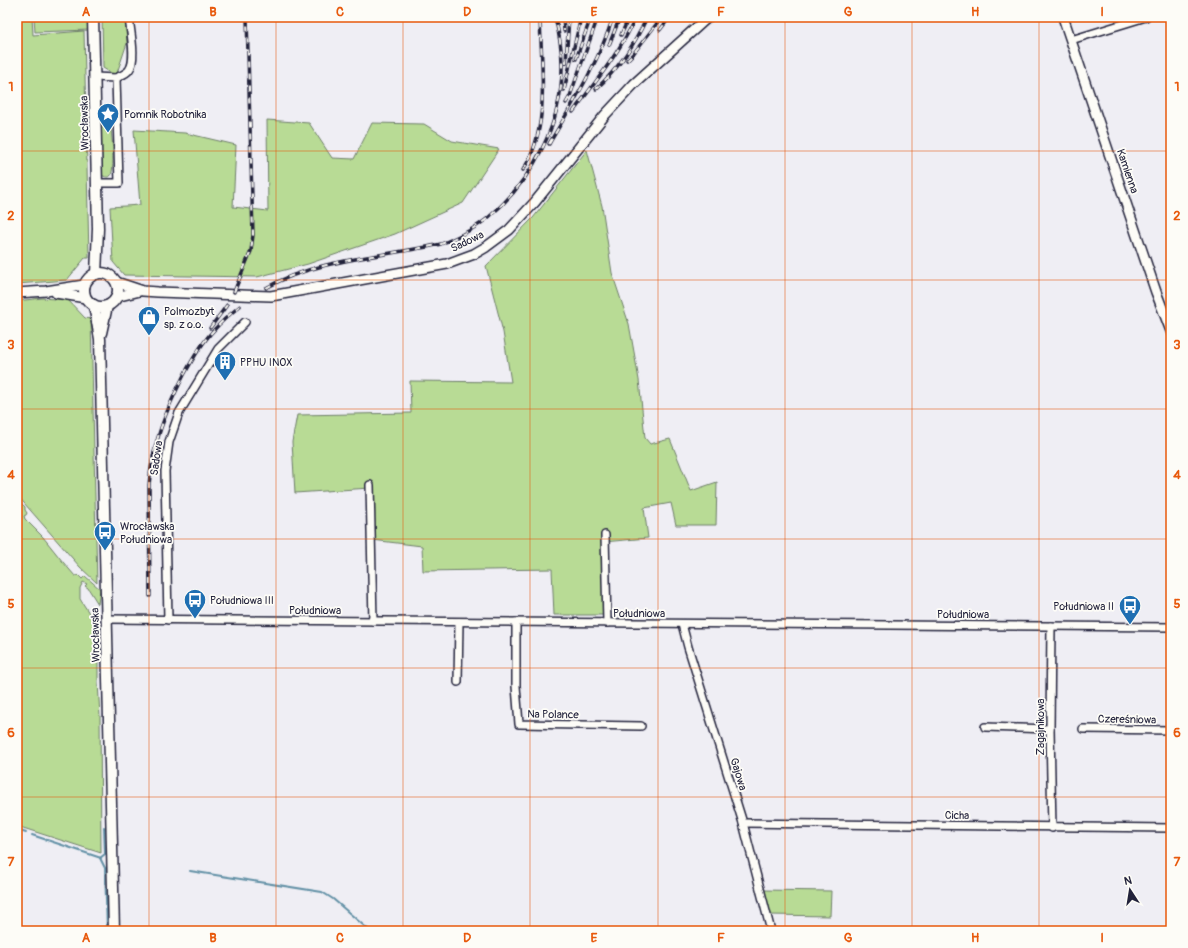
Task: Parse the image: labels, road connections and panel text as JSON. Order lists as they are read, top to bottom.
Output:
{
  "streets": {
    "main road": ["Wrocławska"],
    "street": [
      "Kamienna",
      "Sadowa",
      "Południowa",
      "Na Polance",
      "Czereśniowa",
      "Zagajnikowa",
      "Gajowa",
      "Cicha"
    ]
  },
  "crossings": [
    ["Wrocławska", "Sadowa"],
    ["Wrocławska", "Południowa"],
    ["Sadowa", "Południowa"],
    ["Południowa", "Na Polance"],
    ["Południowa", "Zagajnikowa"],
    ["Południowa", "Gajowa"],
    ["Zagajnikowa", "Cicha"],
    ["Gajowa", "Cicha"]
  ],
  "places": {
    "place": ["Pomnik Robotnika"],
    "shop": ["Polmozbyt sp. z o.o."],
    "building": ["PPHU INOX"],
    "bus stop": ["Wrocławska Południowa", "Południowa III", "Południowa II"]
  },
  "north": "top",
  "grid": {
    "columns": [
      "A",
      "B",
      "C",
      "D",
      "E",
      "F",
      "G",
      "H",
      "I"
    ],
    "rows": [
      "1",
      "2",
      "3",
      "4",
      "5",
      "6",
      "7"
    ]
  }
}
